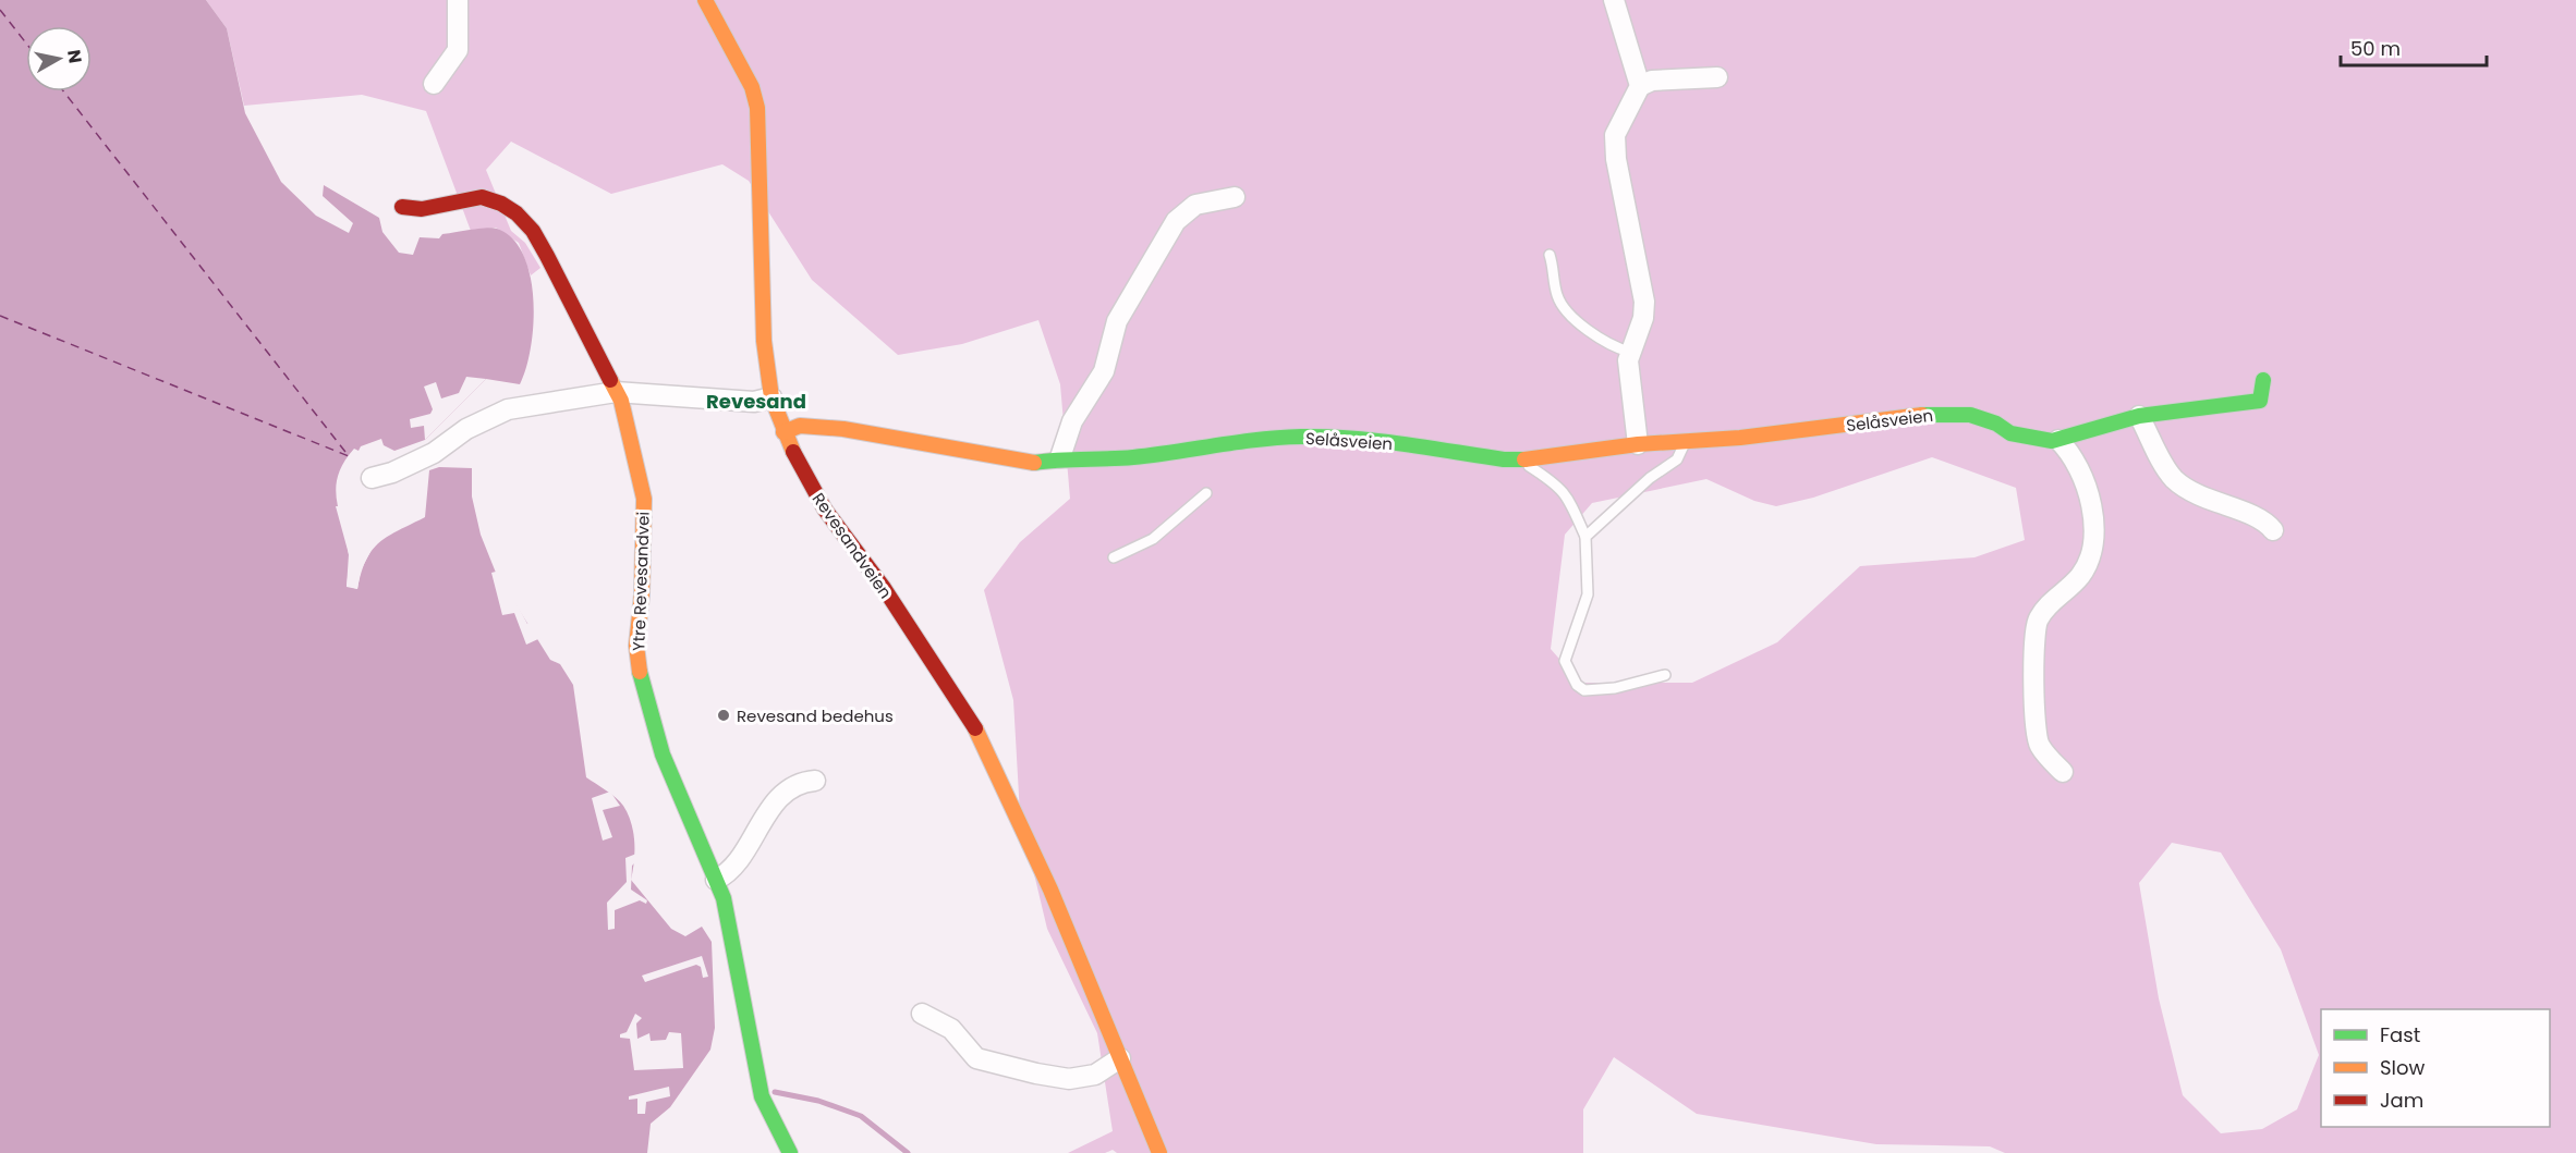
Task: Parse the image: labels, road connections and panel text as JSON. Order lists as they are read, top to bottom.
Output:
{
  "streets": {
    "street": ["Selåsveien", "Revesandveien", "Ytre Revesandvei"]
  },
  "crossings": [
    ["Selåsveien", "Revesandveien"]
  ],
  "districts": ["Revesand"],
  "places": ["Revesand bedehus"],
  "legend": ["Fast", "Slow", "Jam"],
  "scale_bar": "50 m",
  "north": "right"
}
